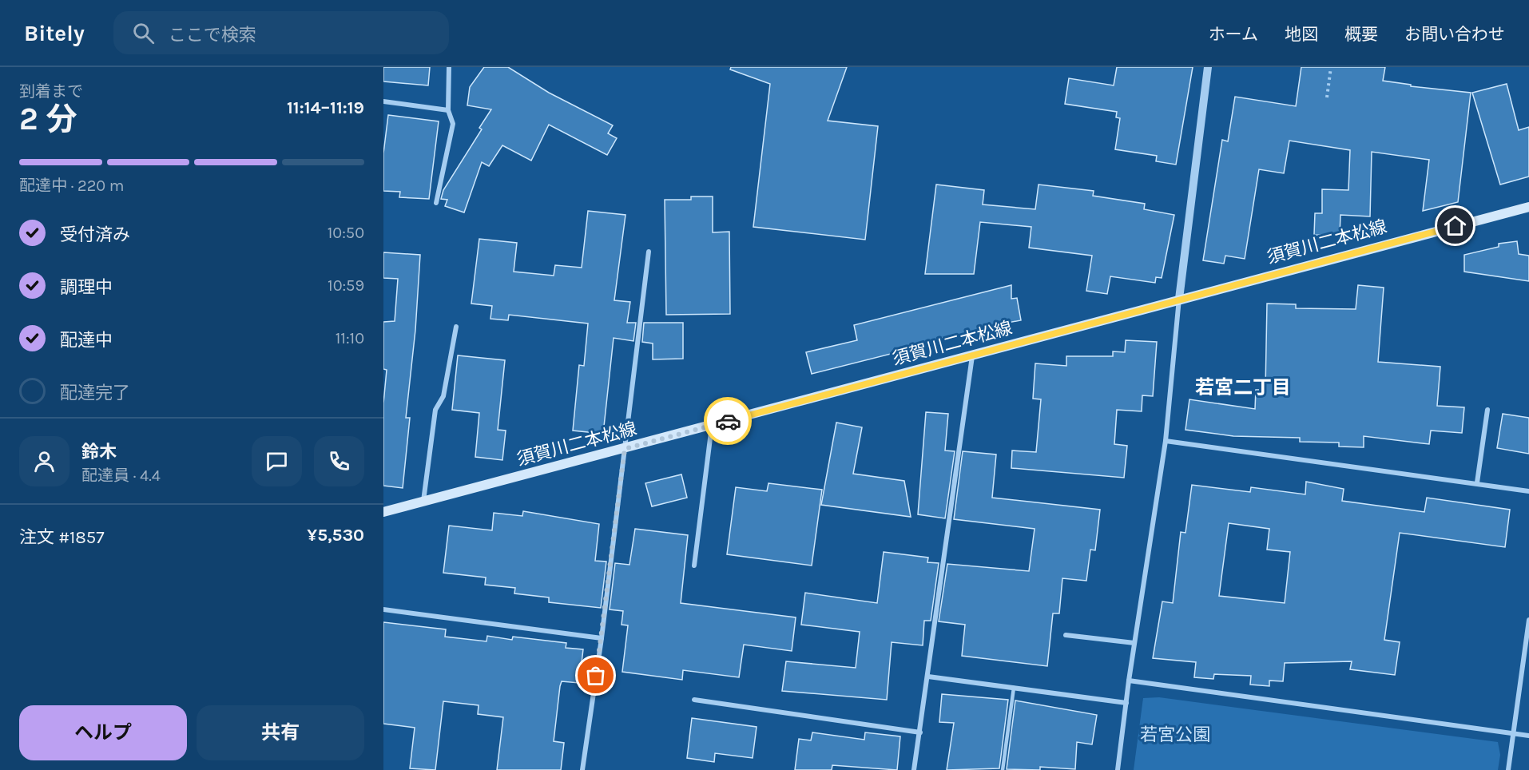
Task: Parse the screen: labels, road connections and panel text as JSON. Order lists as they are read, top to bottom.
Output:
{
  "streets": {
    "main road": ["須賀川二本松線"]
  },
  "districts": ["若宮二丁目"],
  "parks": ["若宮公園"],
  "page": {
    "header": "Bitely",
    "search": "ここで検索",
    "nav": [
      "ホーム",
      "地図",
      "概要",
      "お問い合わせ"
    ],
    "heading": ["2 分", "到着まで", "11:14–11:19"],
    "panel": [
      "鈴木",
      "配達員 · 4.4",
      "注文 #1857",
      "¥5,530"
    ],
    "bar": "配達中 · 220 m",
    "list": [
      ["受付済み", "10:50"],
      ["調理中", "10:59"],
      ["配達中", "11:10"],
      "配達完了"
    ],
    "buttons": ["ヘルプ", "共有"]
  }
}
